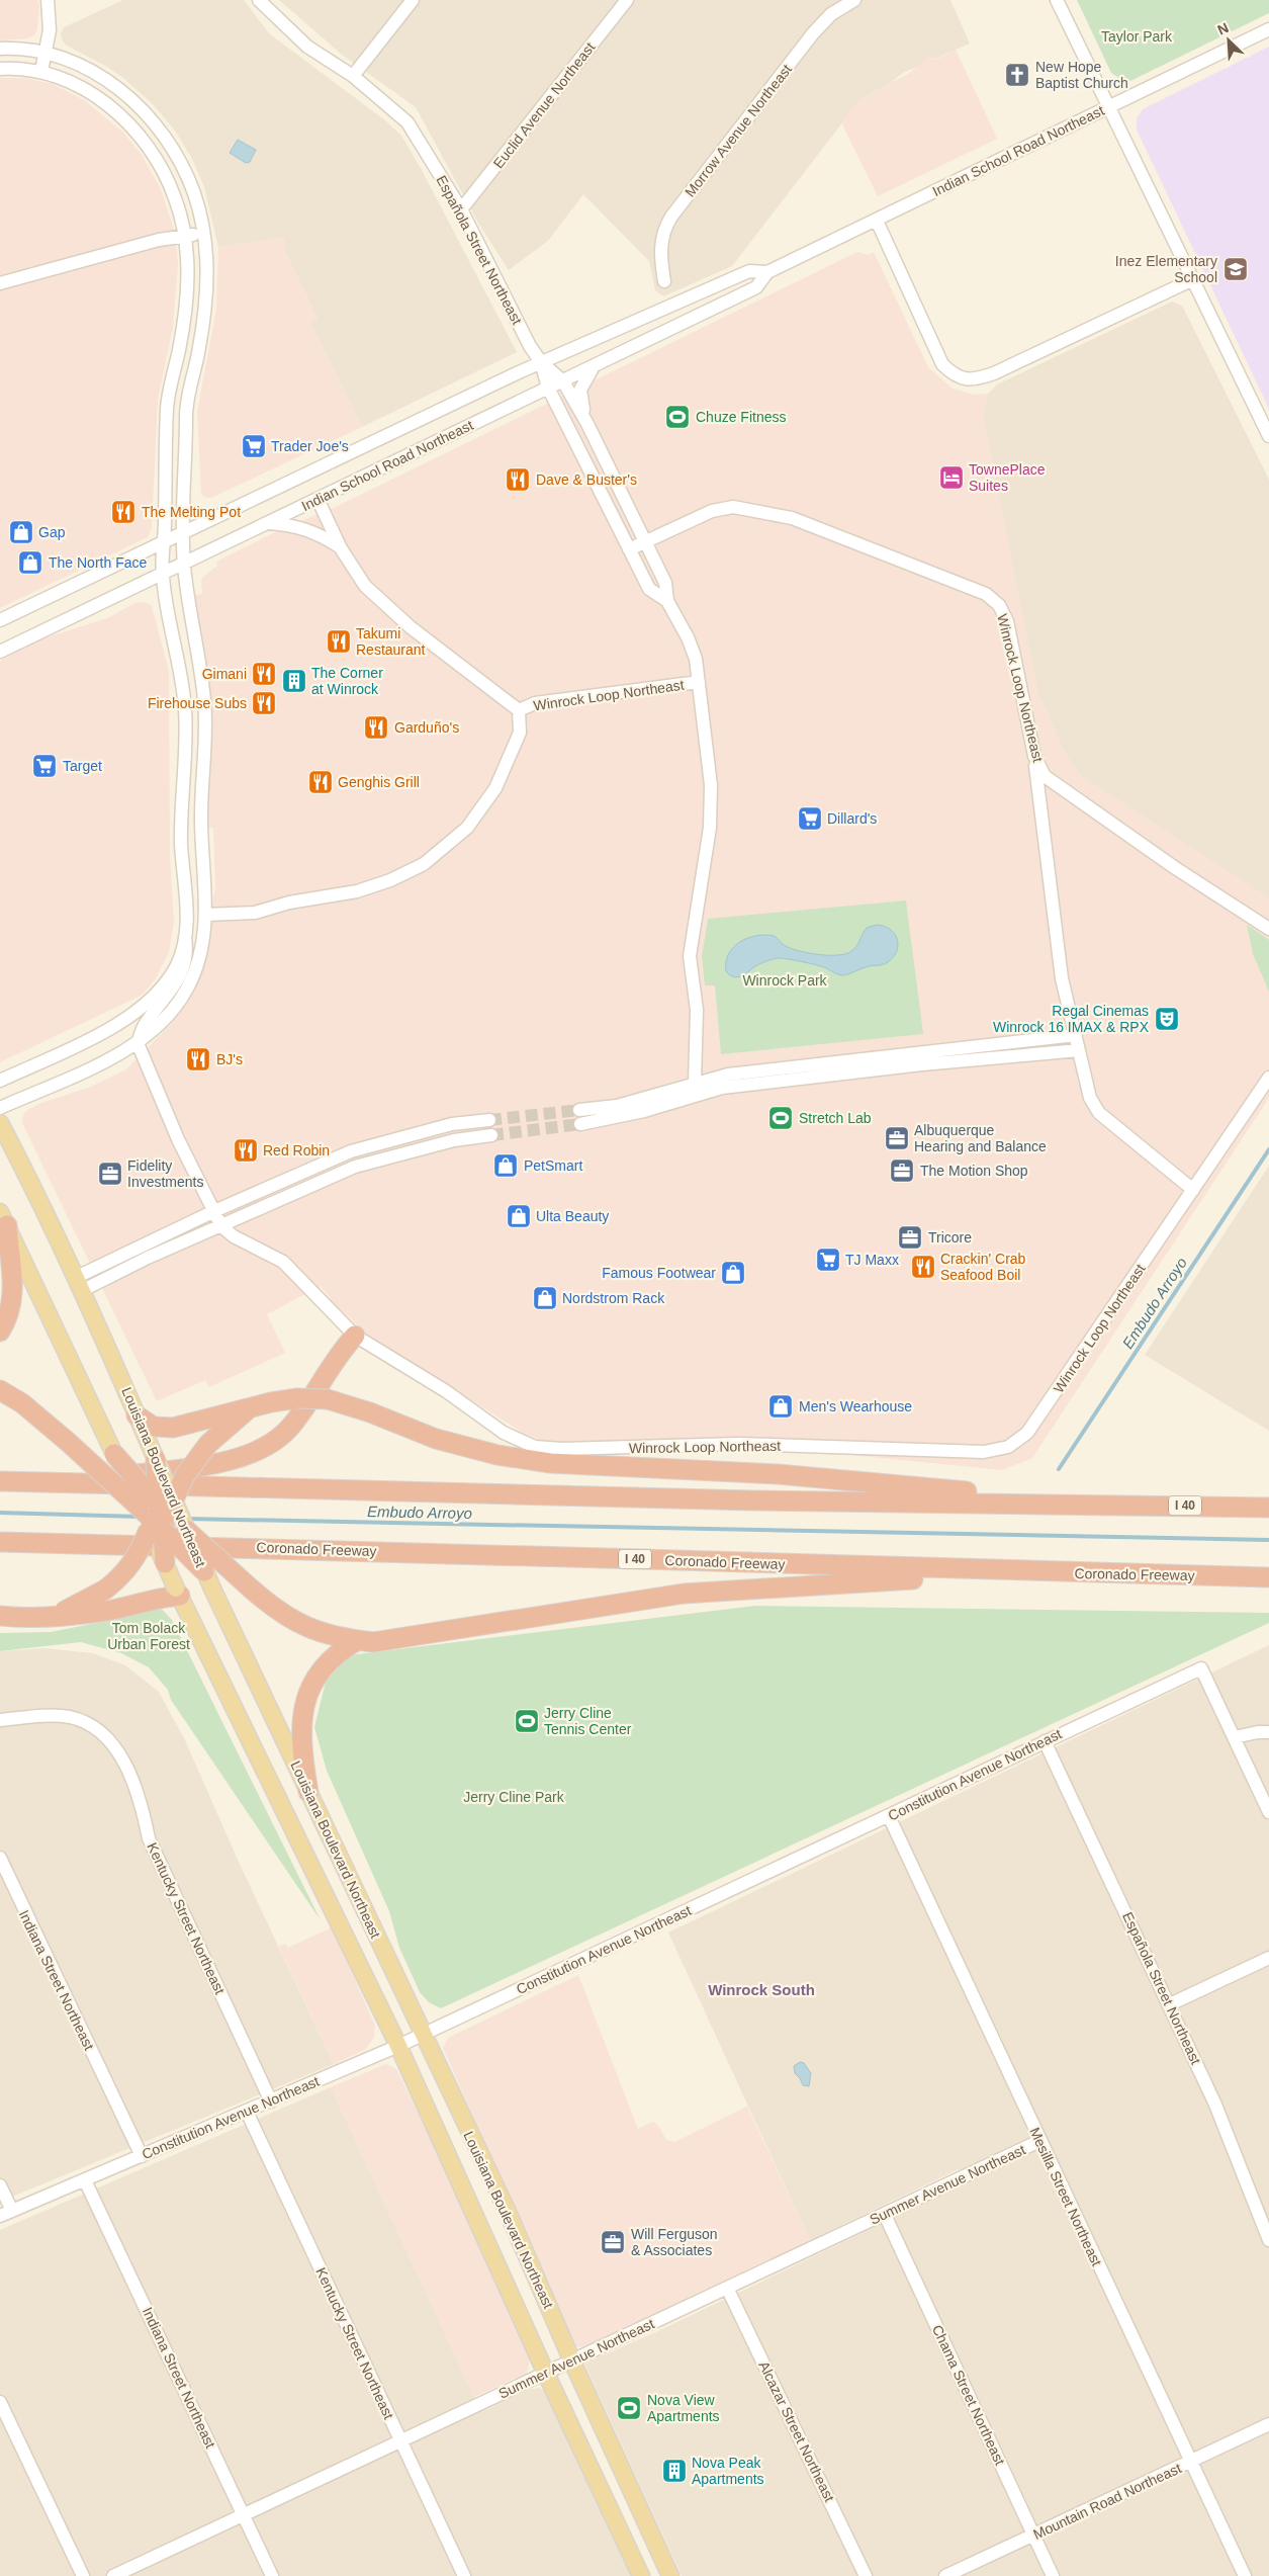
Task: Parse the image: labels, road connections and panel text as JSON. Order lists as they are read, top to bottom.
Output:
{
  "streets": {
    "highway": ["I 40", "Coronado Freeway"],
    "main road": ["Louisiana Boulevard Northeast"],
    "street": [
      "Euclid Avenue Northeast",
      "Morrow Avenue Northeast",
      "Indian School Road Northeast",
      "Española Street Northeast",
      "Winrock Loop Northeast",
      "Constitution Avenue Northeast",
      "Kentucky Street Northeast",
      "Indiana Street Northeast",
      "Summer Avenue Northeast",
      "Mesilla Street Northeast",
      "Chama Street Northeast",
      "Alcazar Street Northeast",
      "Mountain Road Northeast"
    ]
  },
  "crossings": [
    ["Euclid Avenue Northeast", "Española Street Northeast"],
    ["Indian School Road Northeast", "Española Street Northeast"],
    ["Indian School Road Northeast", "Winrock Loop Northeast"],
    ["Española Street Northeast", "Constitution Avenue Northeast"],
    ["Louisiana Boulevard Northeast", "Constitution Avenue Northeast"],
    ["Louisiana Boulevard Northeast", "Summer Avenue Northeast"],
    ["Constitution Avenue Northeast", "Kentucky Street Northeast"],
    ["Constitution Avenue Northeast", "Indiana Street Northeast"],
    ["Constitution Avenue Northeast", "Mesilla Street Northeast"],
    ["Kentucky Street Northeast", "Summer Avenue Northeast"],
    ["Indiana Street Northeast", "Summer Avenue Northeast"],
    ["Summer Avenue Northeast", "Mesilla Street Northeast"],
    ["Summer Avenue Northeast", "Chama Street Northeast"],
    ["Summer Avenue Northeast", "Alcazar Street Northeast"],
    ["Mesilla Street Northeast", "Mountain Road Northeast"],
    ["Chama Street Northeast", "Mountain Road Northeast"]
  ],
  "districts": ["Winrock South"],
  "water": ["Embudo Arroyo"],
  "parks": [
    "Taylor Park",
    "Winrock Park",
    "Tom Bolack Urban Forest",
    "Jerry Cline Park"
  ],
  "places": {
    "church": ["New Hope Baptist Church"],
    "school or university": ["Inez Elementary School"],
    "sports": [
      "Chuze Fitness",
      "Stretch Lab",
      "Jerry Cline Tennis Center",
      "Nova View Apartments"
    ],
    "supermarket": [
      "Trader Joe's",
      "Target",
      "Dillard's",
      "TJ Maxx"
    ],
    "hotel": ["TownePlace Suites"],
    "restaurant": [
      "Dave & Buster's",
      "The Melting Pot",
      "Takumi Restaurant",
      "Gimani",
      "Firehouse Subs",
      "Garduño's",
      "Genghis Grill",
      "BJ's",
      "Red Robin",
      "Crackin' Crab Seafood Boil"
    ],
    "shop": [
      "Gap",
      "The North Face",
      "PetSmart",
      "Ulta Beauty",
      "Famous Footwear",
      "Nordstrom Rack",
      "Men's Wearhouse"
    ],
    "building": ["The Corner at Winrock", "Nova Peak Apartments"],
    "theatre": ["Regal Cinemas Winrock 16 IMAX & RPX"],
    "office": [
      "Albuquerque Hearing and Balance",
      "The Motion Shop",
      "Fidelity Investments",
      "Tricore",
      "Will Ferguson & Associates"
    ]
  },
  "north": "top left"
}
